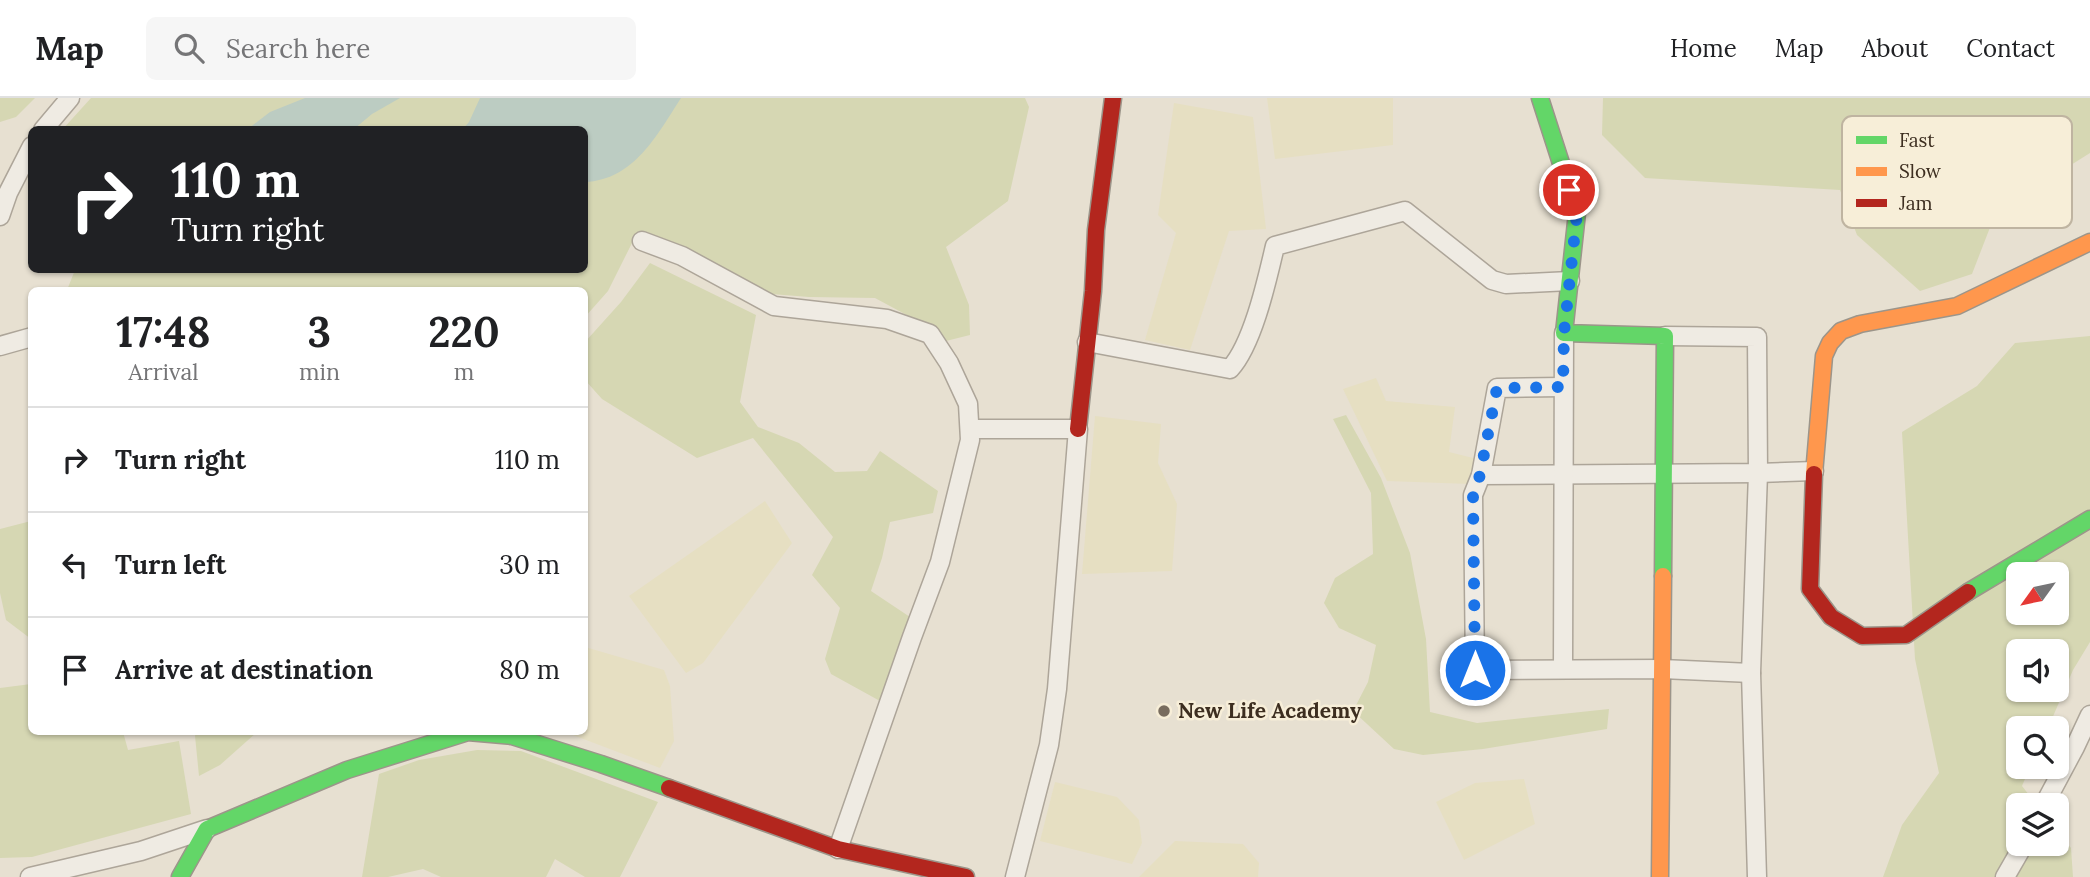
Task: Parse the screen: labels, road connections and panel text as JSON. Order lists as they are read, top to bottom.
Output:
{
  "places": ["New Life Academy"],
  "legend": ["Fast", "Slow", "Jam"],
  "north": "bottom left",
  "page": {
    "header": "Map",
    "search": "Search here",
    "nav": [
      "Home",
      "Map",
      "About",
      "Contact"
    ],
    "turn": ["110 m", "Turn right"],
    "eta": [
      "17:48",
      "Arrival",
      "3",
      "min",
      "220",
      "m"
    ],
    "list": [
      {
        "name": "Turn right",
        "value": "110 m"
      },
      {
        "name": "Turn left",
        "value": "30 m"
      },
      {
        "name": "Arrive at destination",
        "value": "80 m"
      }
    ]
  }
}
